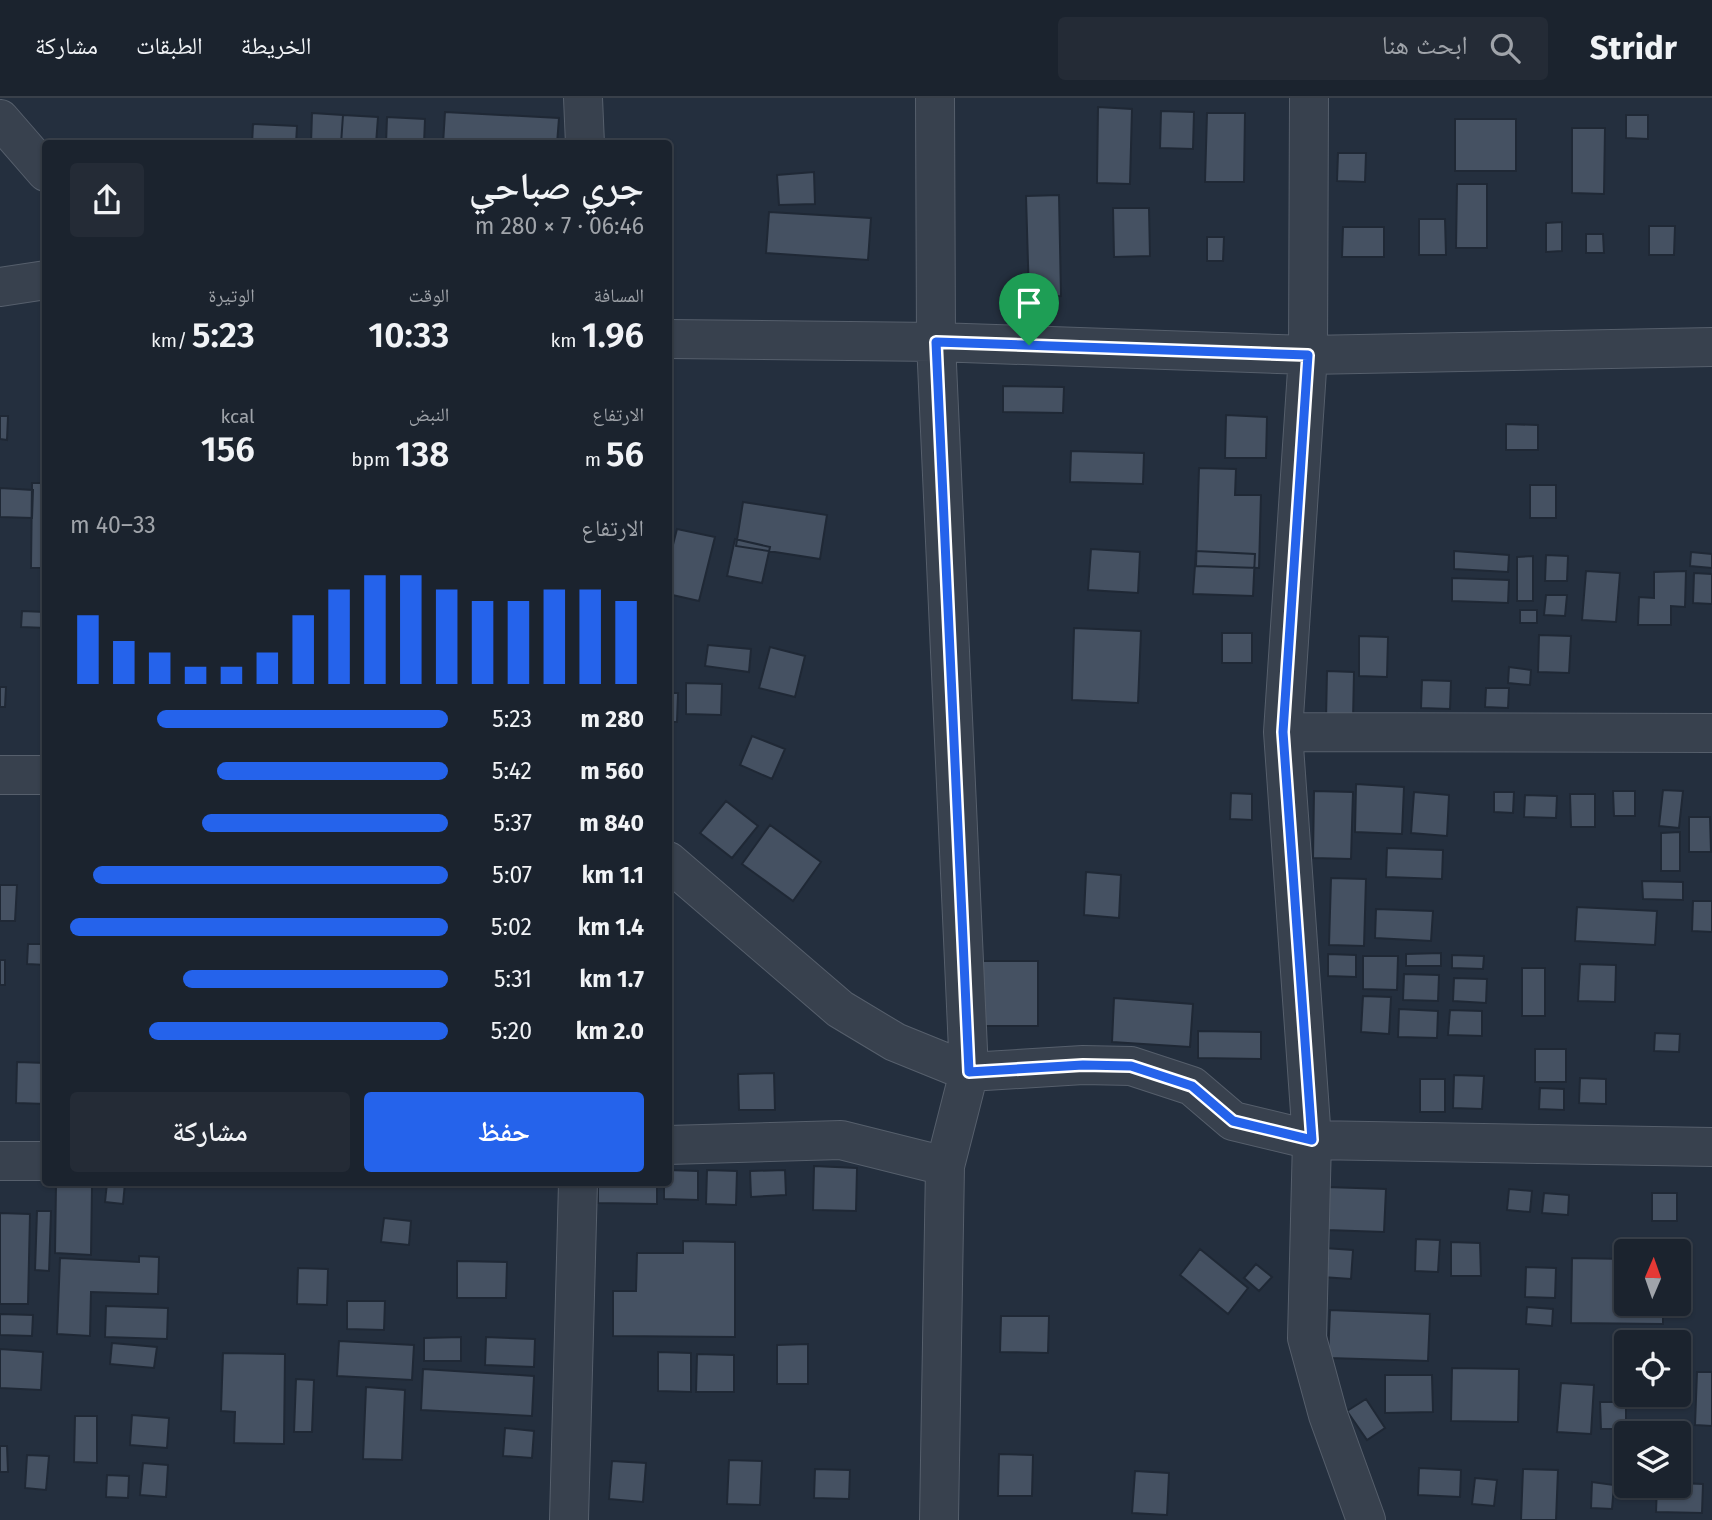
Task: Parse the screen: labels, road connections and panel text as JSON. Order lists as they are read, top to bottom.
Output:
{
  "north": "top",
  "page": {
    "header": "Stridr",
    "search": "ابحث هنا",
    "nav": ["الخريطة", "الطبقات", "مشاركة"],
    "heading": ["جري صباحي", "06:46 · 7 × 280 m"],
    "stats": [
      ["المسافة", "1.96 km"],
      ["الوقت", "10:33"],
      ["الوتيرة", "5:23 /km"],
      ["الارتفاع", "56 m"],
      ["النبض", "138 bpm"],
      ["kcal", "156"]
    ],
    "chart": ["الارتفاع", "33–40 m"],
    "list": [
      {
        "name": "280 m",
        "note": "5:23"
      },
      {
        "name": "560 m",
        "note": "5:42"
      },
      {
        "name": "840 m",
        "note": "5:37"
      },
      {
        "name": "1.1 km",
        "note": "5:07"
      },
      {
        "name": "1.4 km",
        "note": "5:02"
      },
      {
        "name": "1.7 km",
        "note": "5:31"
      },
      {
        "name": "2.0 km",
        "note": "5:20"
      }
    ],
    "buttons": ["حفظ", "مشاركة"]
  }
}
